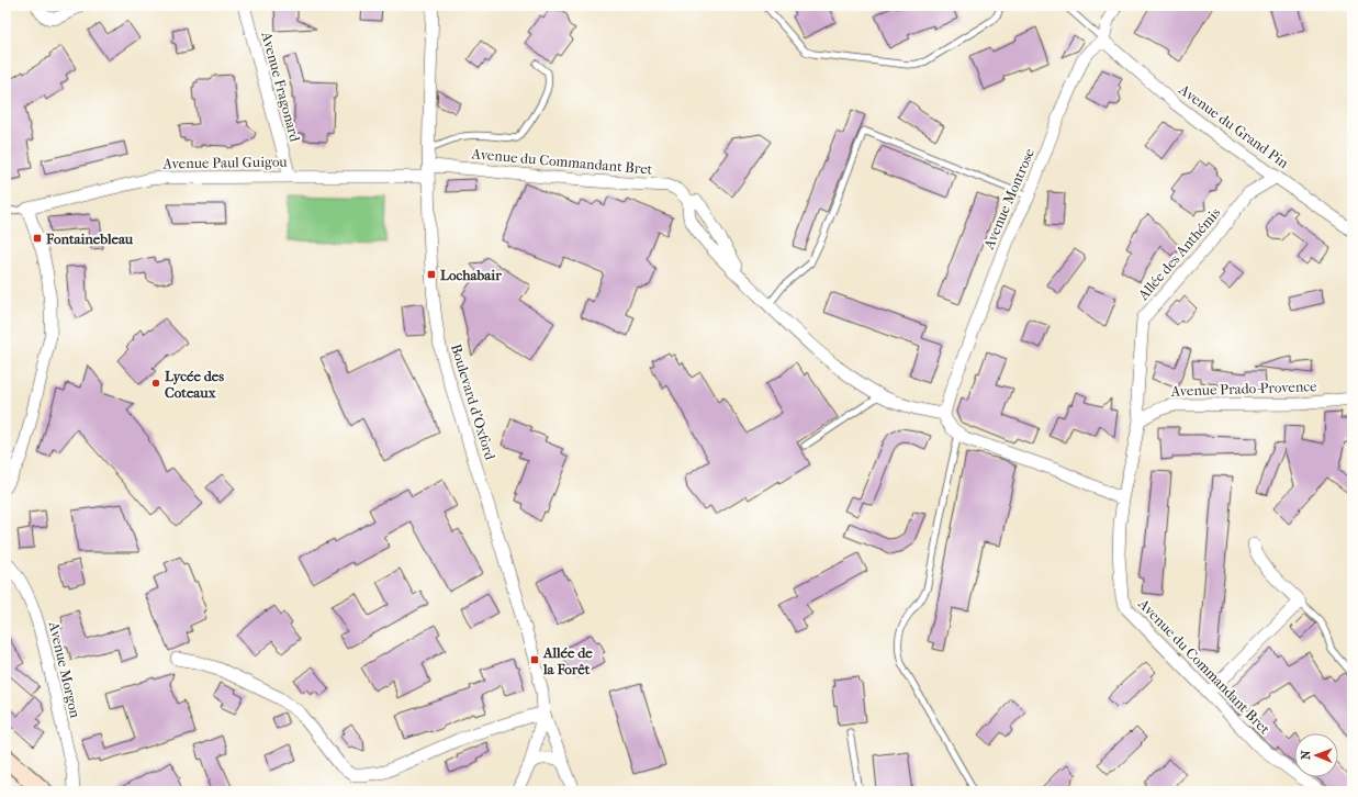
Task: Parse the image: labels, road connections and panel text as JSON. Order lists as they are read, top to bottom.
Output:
{
  "streets": {
    "street": [
      "Avenue Fragonard",
      "Avenue du Grand Pin",
      "Avenue du Commandant Bret",
      "Avenue Paul Guigou",
      "Avenue Montrose",
      "Allée des Anthémis",
      "Avenue Prado-Provence",
      "Boulevard d'Oxford",
      "Avenue Morgon"
    ]
  },
  "crossings": [
    ["Avenue Fragonard", "Avenue Paul Guigou"],
    ["Avenue du Grand Pin", "Avenue Montrose"],
    ["Avenue du Grand Pin", "Allée des Anthémis"],
    ["Avenue du Commandant Bret", "Avenue Paul Guigou"],
    ["Avenue du Commandant Bret", "Avenue Montrose"],
    ["Avenue du Commandant Bret", "Allée des Anthémis"],
    ["Avenue du Commandant Bret", "Boulevard d'Oxford"],
    ["Avenue Paul Guigou", "Boulevard d'Oxford"],
    ["Allée des Anthémis", "Avenue Prado-Provence"]
  ],
  "places": {
    "transit": ["Fontainebleau", "Lochabair", "Allée de la Forêt"],
    "other": ["Lycée des Coteaux"]
  },
  "north": "left"
}
